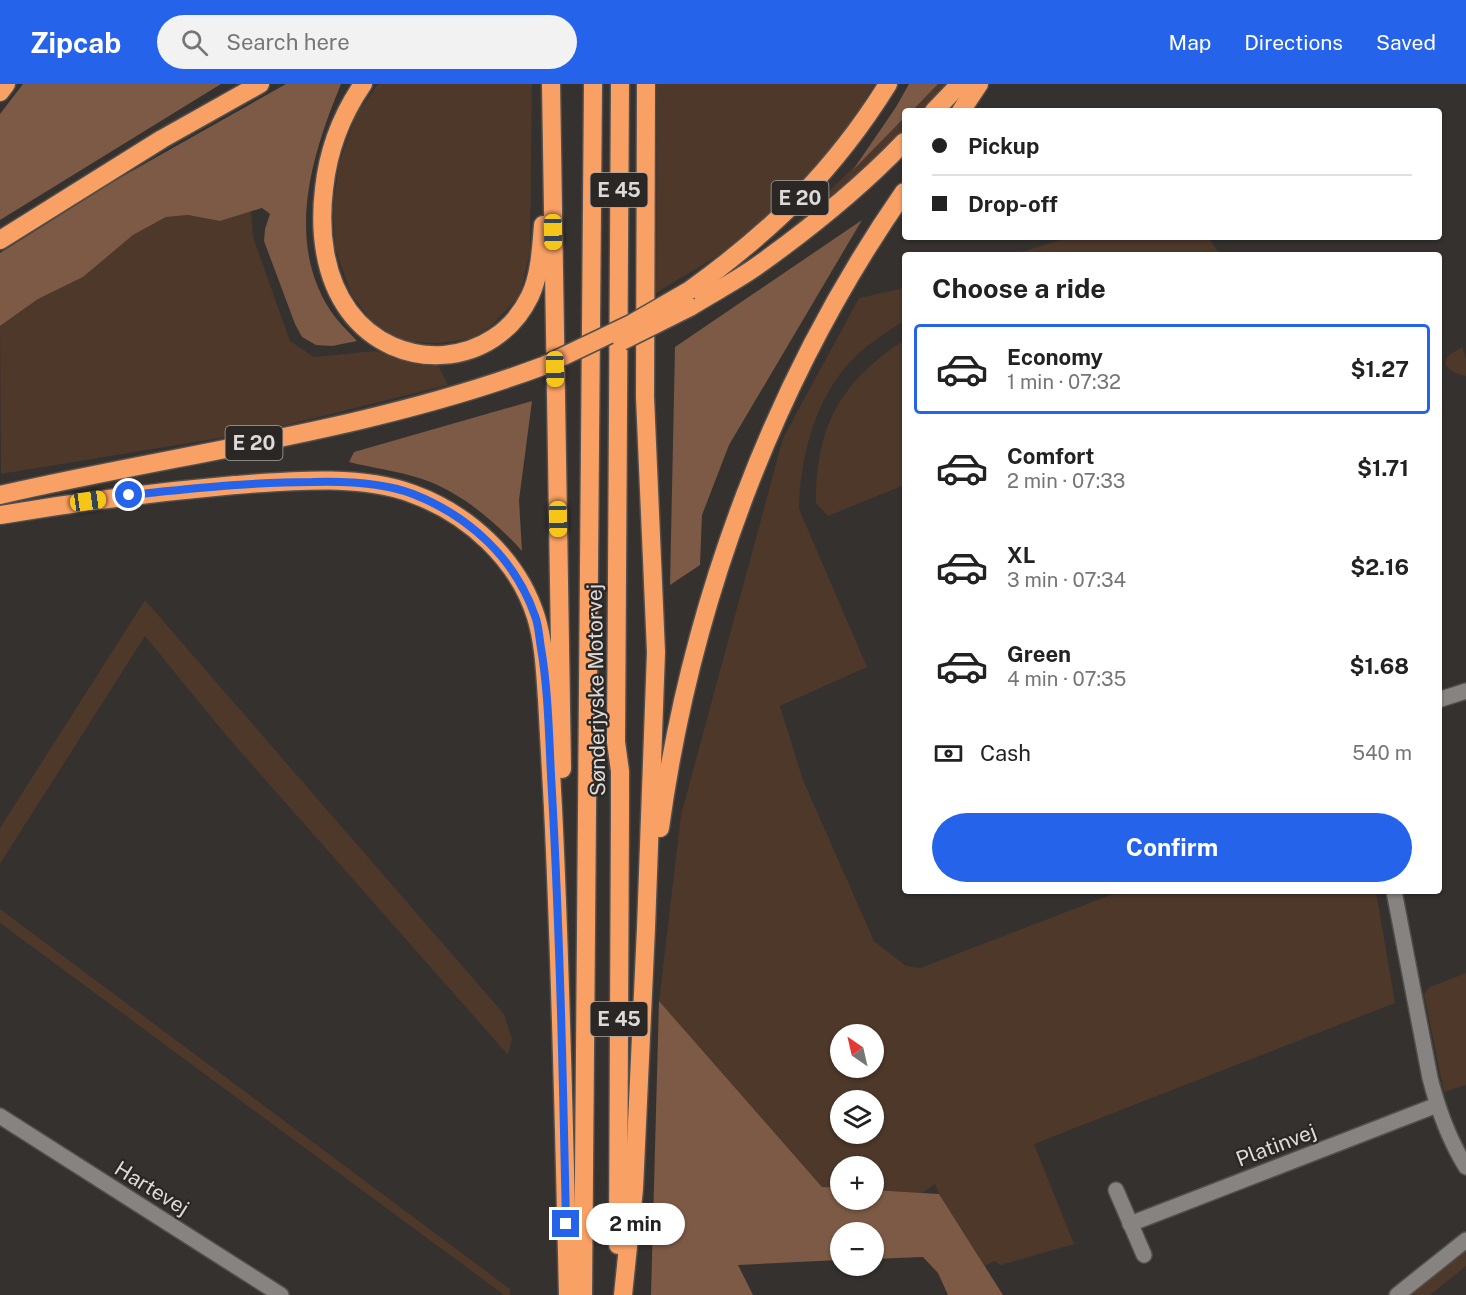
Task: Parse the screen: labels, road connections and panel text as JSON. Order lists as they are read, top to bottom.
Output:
{
  "streets": {
    "highway": ["E 45", "E 20", "Sønderjyske Motorvej"],
    "street": ["Platinvej", "Hartevej"]
  },
  "north": "top left",
  "page": {
    "header": "Zipcab",
    "search": "Search here",
    "nav": ["Map", "Directions", "Saved"],
    "banner": ["Pickup", "Drop-off"],
    "heading": "Choose a ride",
    "list": [
      {
        "name": "Economy",
        "note": "1 min · 07:32",
        "value": "$1.27"
      },
      {
        "name": "Comfort",
        "note": "2 min · 07:33",
        "value": "$1.71"
      },
      {
        "name": "XL",
        "note": "3 min · 07:34",
        "value": "$2.16"
      },
      {
        "name": "Green",
        "note": "4 min · 07:35",
        "value": "$1.68"
      }
    ],
    "pay": ["Cash", "540 m"],
    "buttons": "Confirm",
    "map_buttons": ["+", "−"],
    "bubble": "2 min"
  }
}
